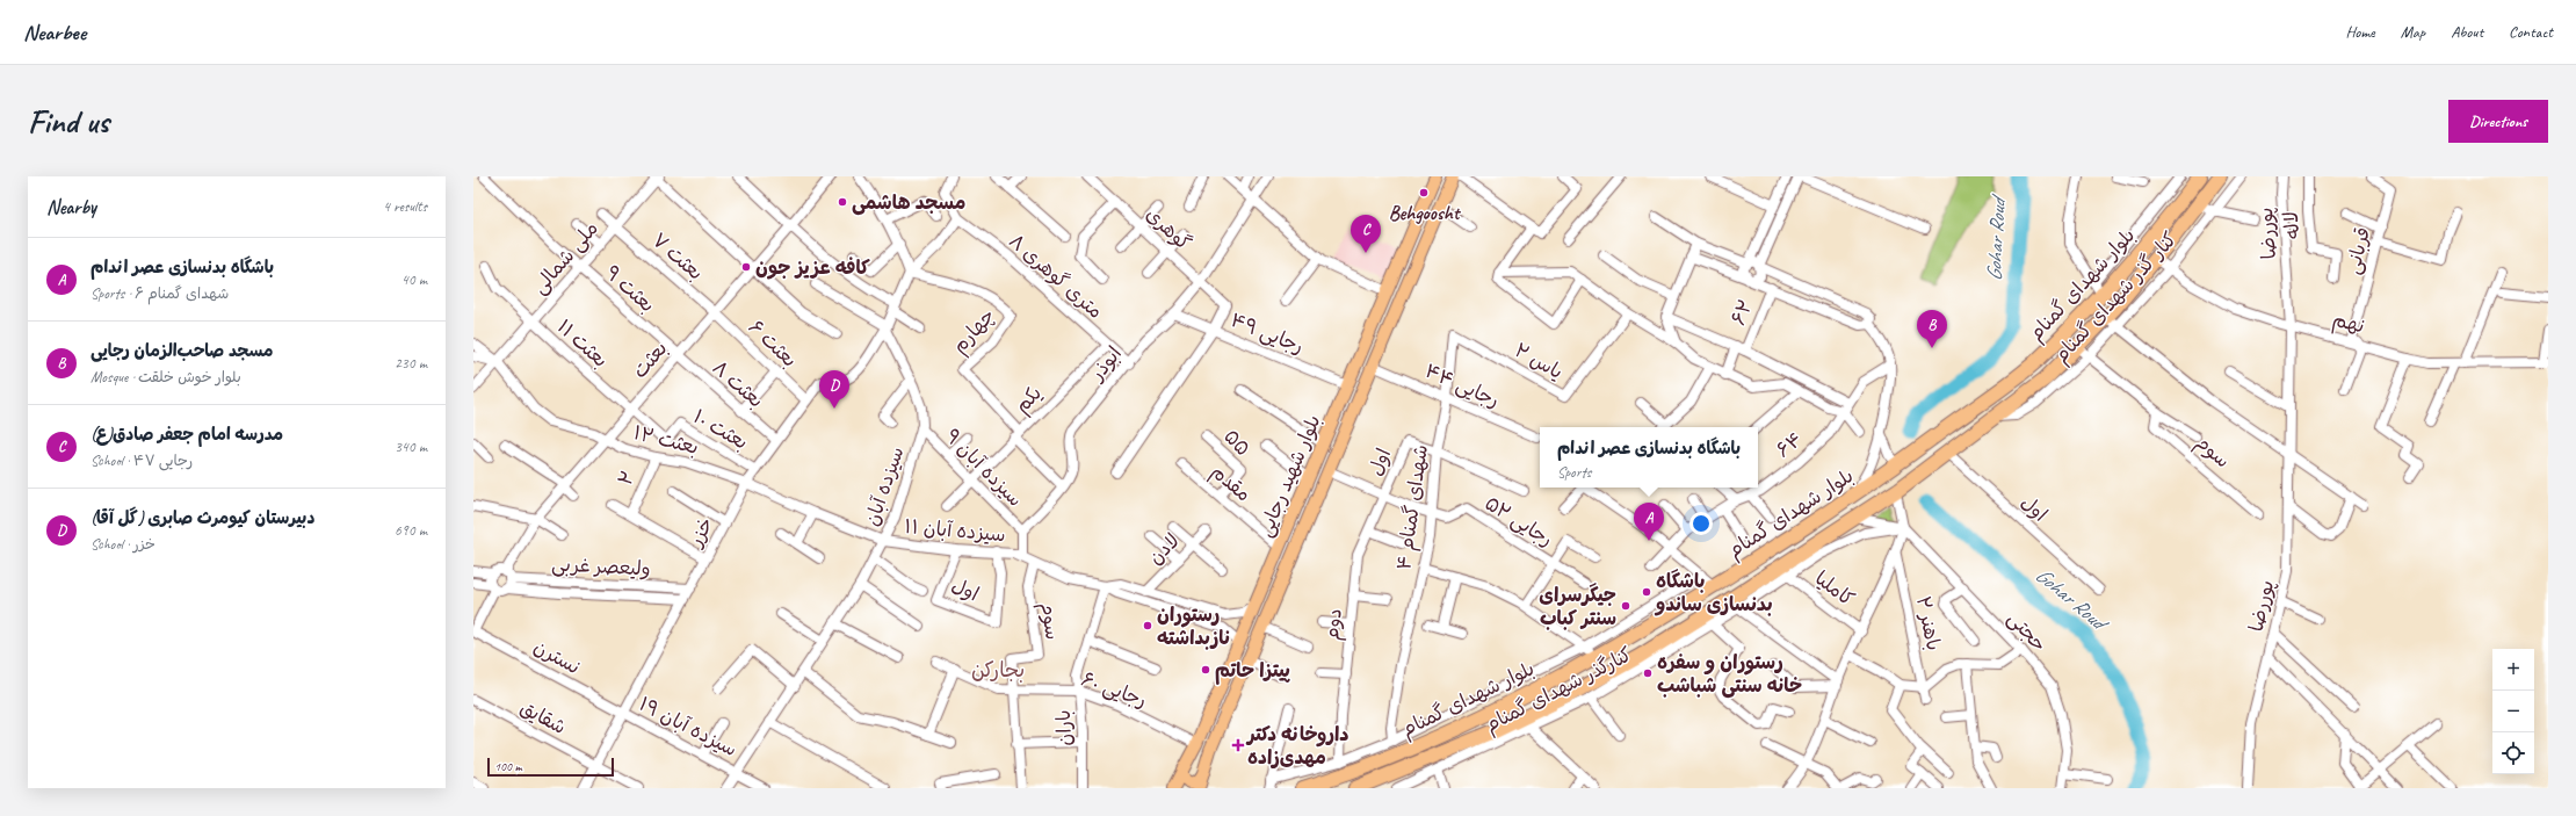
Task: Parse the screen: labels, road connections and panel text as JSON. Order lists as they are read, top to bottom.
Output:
{
  "streets": {
    "highway": ["بلوار شهدای گمنام"],
    "main road": ["بلوار شهید رجایی"],
    "street": [
      "لاله",
      "گوهری",
      "پوررضا",
      "قربانی",
      "بعثت ۷",
      "ملی شمالی",
      "۸ متری گوهری",
      "بعثت ۹",
      "کنار گذر شهدای گمنام",
      "۶۲",
      "نهم",
      "چهارم",
      "رجایی ۴۹",
      "بعثت ۱۱",
      "بعثت ۶",
      "بعثت",
      "یاس ۲",
      "ابوذر",
      "بعثت ۸",
      "رجایی ۴۴",
      "یکم",
      "بعثت ۱۰",
      "بعثت ۱۲",
      "۵۵",
      "۶۴",
      "سوم",
      "اول",
      "سیزده آبان ۹",
      "۲",
      "مقدم",
      "سیزده آبان",
      "شهدای گمنام ۴",
      "رجایی ۵۲",
      "سیزده آبان ۱۱",
      "خزر",
      "لادن",
      "ولیعصر غربی",
      "کاملیا",
      "باهنر ۲",
      "دوم",
      "حجتی",
      "نسترن",
      "رجایی ۶۰",
      "کنارگذر شهدای گمنام",
      "شقایق",
      "سیزده آبان ۱۹",
      "باران"
    ]
  },
  "crossings": [
    ["گوهری", "رجایی ۴۹"],
    ["گوهری", "ابوذر"],
    ["پوررضا", "نهم"],
    ["قربانی", "نهم"],
    ["بعثت ۷", "ملی شمالی"],
    ["بعثت ۷", "بعثت ۶"],
    ["بعثت ۷", "بعثت"],
    ["ملی شمالی", "بعثت ۹"],
    ["ملی شمالی", "بعثت ۱۱"],
    ["ملی شمالی", "بعثت ۱۲"],
    ["۸ متری گوهری", "ابوذر"],
    ["۸ متری گوهری", "یکم"],
    ["بلوار شهدای گمنام", "کنار گذر شهدای گمنام"],
    ["بلوار شهدای گمنام", "نهم"],
    ["بلوار شهدای گمنام", "سوم"],
    ["بلوار شهدای گمنام", "اول"],
    ["بلوار شهدای گمنام", "کنارگذر شهدای گمنام"],
    ["بعثت ۹", "بعثت"],
    ["بعثت ۹", "بعثت ۸"],
    ["کنار گذر شهدای گمنام", "نهم"],
    ["کنار گذر شهدای گمنام", "سوم"],
    ["چهارم", "یکم"],
    ["رجایی ۴۹", "ابوذر"],
    ["رجایی ۴۹", "بلوار شهید رجایی"],
    ["بعثت ۱۱", "بعثت"],
    ["بعثت ۱۱", "بعثت ۱۰"],
    ["بعثت ۶", "بعثت"],
    ["بعثت ۶", "خزر"],
    ["بعثت", "بعثت ۸"],
    ["بعثت", "بعثت ۱۰"],
    ["بعثت", "بعثت ۱۲"],
    ["بعثت", "ولیعصر غربی"],
    ["یاس ۲", "شهدای گمنام ۴"],
    ["ابوذر", "سیزده آبان ۹"],
    ["بعثت ۸", "خزر"],
    ["رجایی ۴۴", "بلوار شهید رجایی"],
    ["رجایی ۴۴", "شهدای گمنام ۴"],
    ["یکم", "سیزده آبان ۹"],
    ["بعثت ۱۰", "خزر"],
    ["بعثت ۱۲", "۲"],
    ["بعثت ۱۲", "سیزده آبان ۱۱"],
    ["بعثت ۱۲", "خزر"],
    ["۵۵", "مقدم"],
    ["سوم", "سیزده آبان ۱۱"],
    ["سوم", "رجایی ۶۰"],
    ["اول", "شهدای گمنام ۴"],
    ["اول", "رجایی ۵۲"],
    ["اول", "سیزده آبان ۱۱"],
    ["اول", "دوم"],
    ["سیزده آبان ۹", "سیزده آبان"],
    ["بلوار شهید رجایی", "مقدم"],
    ["بلوار شهید رجایی", "رجایی ۵۲"],
    ["بلوار شهید رجایی", "رجایی ۶۰"],
    ["سیزده آبان", "سیزده آبان ۱۱"],
    ["سیزده آبان", "خزر"],
    ["سیزده آبان", "سیزده آبان ۱۹"],
    ["شهدای گمنام ۴", "رجایی ۵۲"],
    ["شهدای گمنام ۴", "کنارگذر شهدای گمنام"],
    ["رجایی ۵۲", "دوم"],
    ["سیزده آبان ۱۱", "باران"],
    ["خزر", "ولیعصر غربی"],
    ["خزر", "نسترن"],
    ["خزر", "شقایق"],
    ["خزر", "سیزده آبان ۱۹"],
    ["کاملیا", "کنارگذر شهدای گمنام"],
    ["دوم", "کنارگذر شهدای گمنام"],
    ["حجتی", "کنارگذر شهدای گمنام"],
    ["نسترن", "سیزده آبان ۱۹"],
    ["رجایی ۶۰", "باران"]
  ],
  "districts": ["بجارکن"],
  "water": ["Gohar Roud"],
  "places": {
    "other": [
      "Behgoosht",
      "مسجد هاشمی",
      "کافه عزیز جون",
      "باشگاه بدنسازی ساندو",
      "جیگرسرای سنتر کباب",
      "رستوران نازبداشته",
      "پیتزا حاتم",
      "رستوران و سفره خانه سنتی شباشب"
    ],
    "health": ["داروخانه دکتر مهدی‌زاده"]
  },
  "scale_bar": "100 m",
  "page": {
    "header": "Nearbee",
    "nav": [
      "Home",
      "Map",
      "About",
      "Contact"
    ],
    "buttons": "Directions",
    "title": "Find us",
    "heading": ["Nearby", "4 results"],
    "pins": [
      "C",
      "B",
      "D",
      "A"
    ],
    "list": [
      {
        "mark": "A",
        "name": "باشگاه بدنسازی عصر اندام",
        "note": "Sports · شهدای گمنام ۶",
        "value": "40 m"
      },
      {
        "mark": "B",
        "name": "مسجد صاحب‌الزمان رجایی",
        "note": "Mosque · بلوار خوش خلقت",
        "value": "230 m"
      },
      {
        "mark": "C",
        "name": "مدرسه امام جعفر صادق(ع)",
        "note": "School · رجایی ۴۷",
        "value": "340 m"
      },
      {
        "mark": "D",
        "name": "دبیرستان کیومرث صابری (گل آقا)",
        "note": "School · خزر",
        "value": "690 m"
      }
    ],
    "popup": ["باشگاه بدنسازی عصر اندام", "Sports"],
    "map_buttons": ["+", "−"],
    "scale": "100 m"
  }
}
